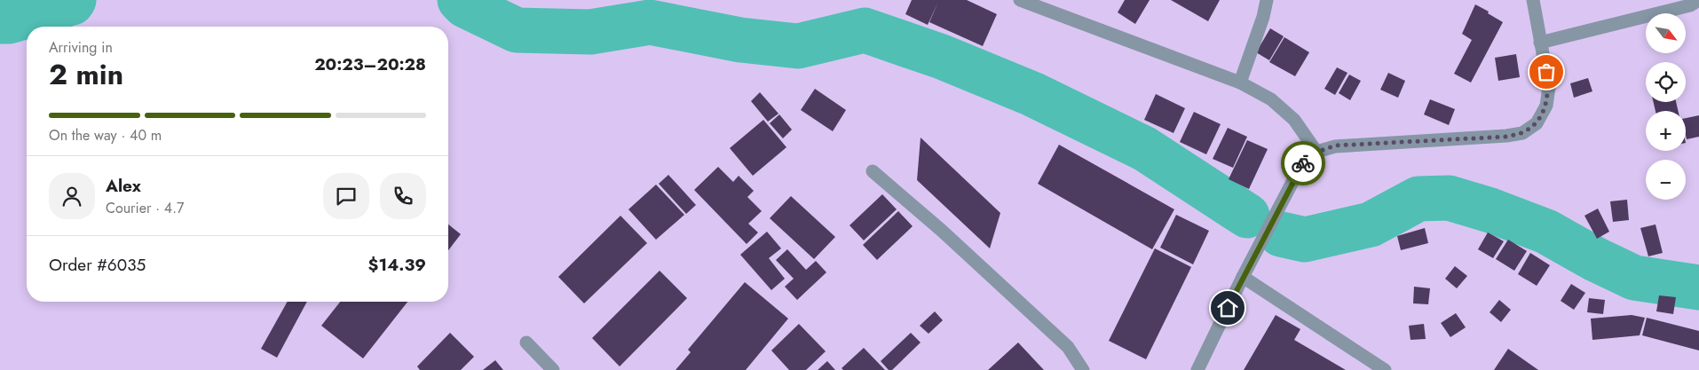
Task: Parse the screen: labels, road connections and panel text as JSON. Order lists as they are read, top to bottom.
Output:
{
  "north": "bottom right",
  "page": {
    "map_buttons": ["+", "−"],
    "heading": ["2 min", "Arriving in", "20:23–20:28"],
    "panel": [
      "Alex",
      "Courier · 4.7",
      "Order #6035",
      "$14.39"
    ],
    "bar": "On the way · 40 m"
  }
}
